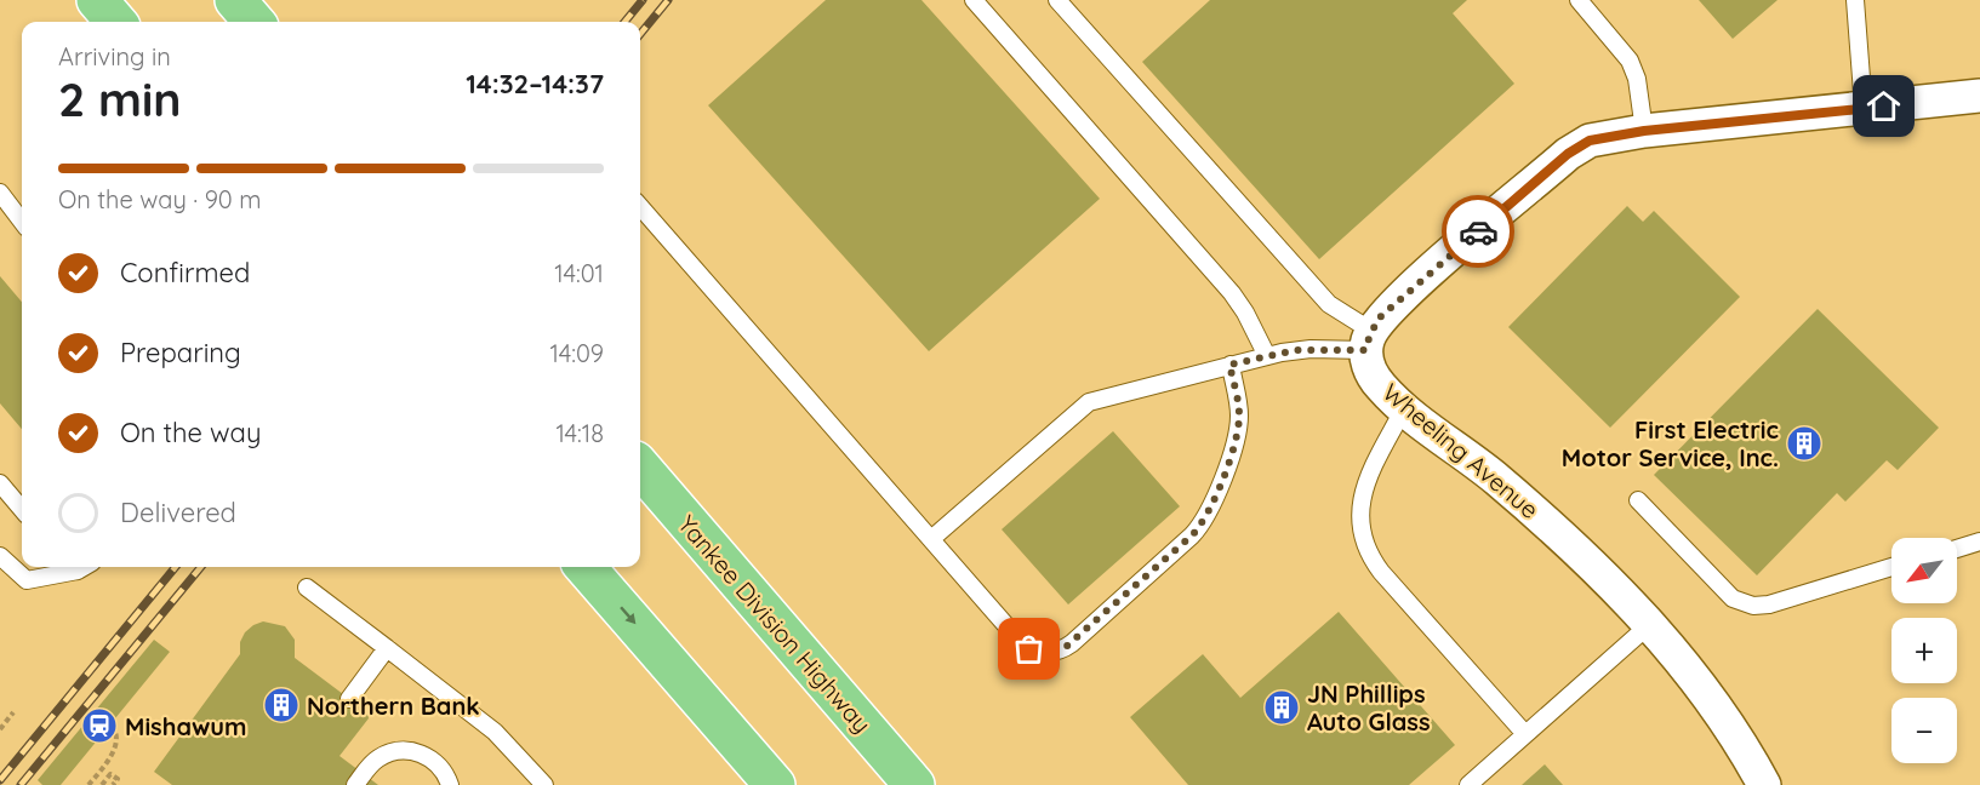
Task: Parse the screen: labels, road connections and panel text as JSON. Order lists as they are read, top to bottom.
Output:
{
  "streets": {
    "highway": ["Yankee Division Highway"],
    "street": ["Wheeling Avenue"]
  },
  "places": {
    "building": ["First Electric Motor Service, Inc.", "Northern Bank", "JN Phillips Auto Glass"],
    "station": ["Mishawum"]
  },
  "north": "bottom left",
  "page": {
    "heading": ["2 min", "Arriving in", "14:32–14:37"],
    "bar": "On the way · 90 m",
    "list": [
      ["Confirmed", "14:01"],
      ["Preparing", "14:09"],
      ["On the way", "14:18"],
      "Delivered"
    ],
    "map_buttons": ["+", "−"]
  }
}
